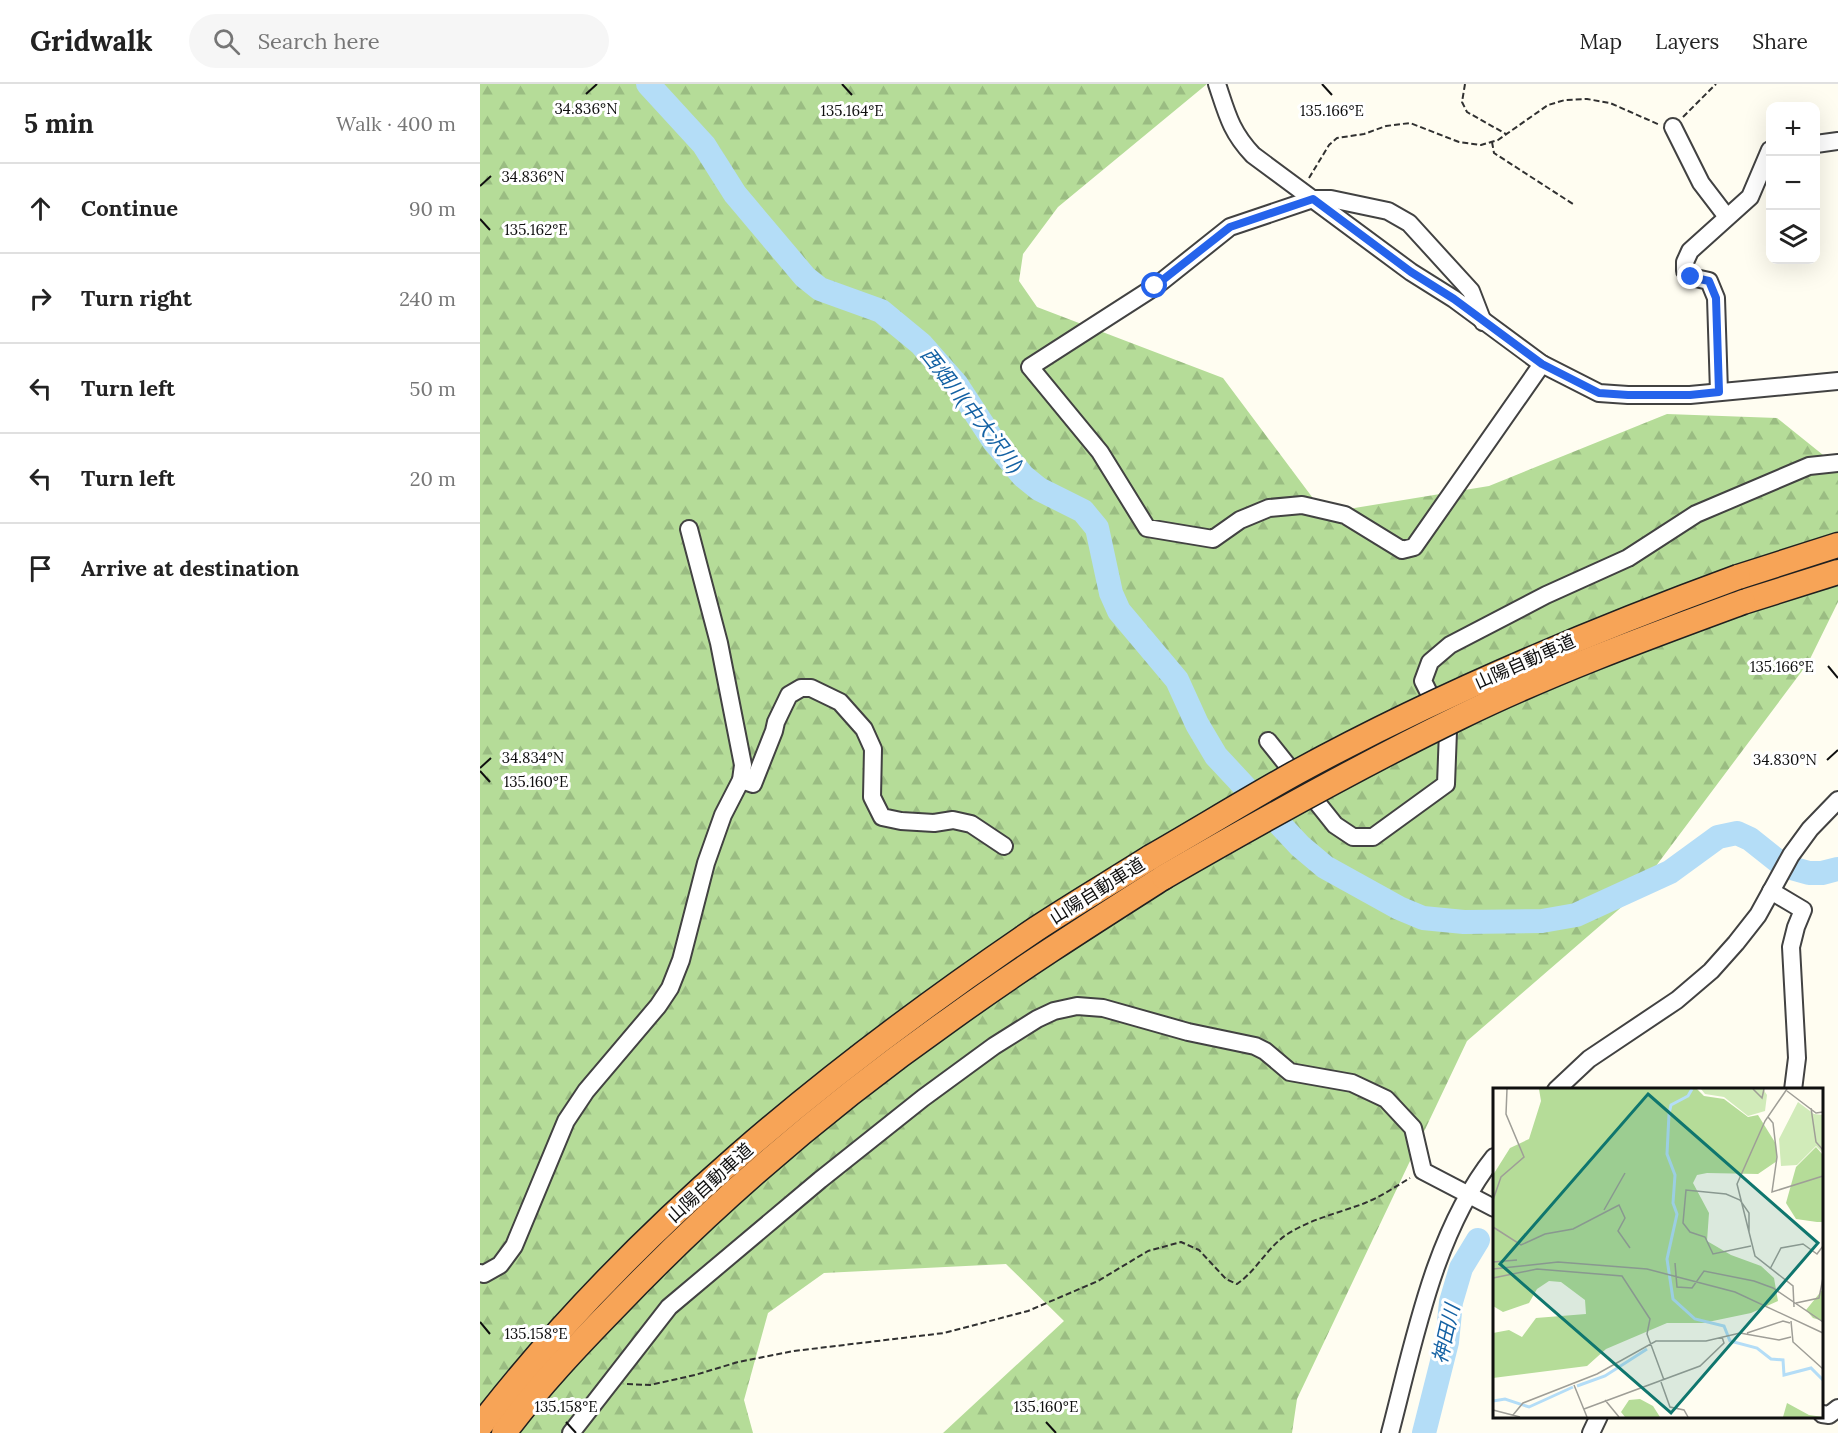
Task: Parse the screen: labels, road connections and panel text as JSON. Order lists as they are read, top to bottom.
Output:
{
  "streets": {
    "highway": ["山陽自動車道"]
  },
  "water": ["西畑川(中大沢川)", "神田川"],
  "page": {
    "header": "Gridwalk",
    "search": "Search here",
    "nav": ["Map", "Layers", "Share"],
    "heading": ["5 min", "Walk · 400 m"],
    "map_buttons": ["+", "−"],
    "list": [
      ["Continue", "90 m"],
      ["Turn right", "240 m"],
      ["Turn left", "50 m"],
      ["Turn left", "20 m"],
      "Arrive at destination"
    ]
  },
  "coordinates": [
    "34.836°N",
    "135.164°E",
    "135.166°E",
    "135.162°E",
    "34.834°N",
    "34.830°N",
    "135.160°E",
    "135.158°E"
  ]
}
